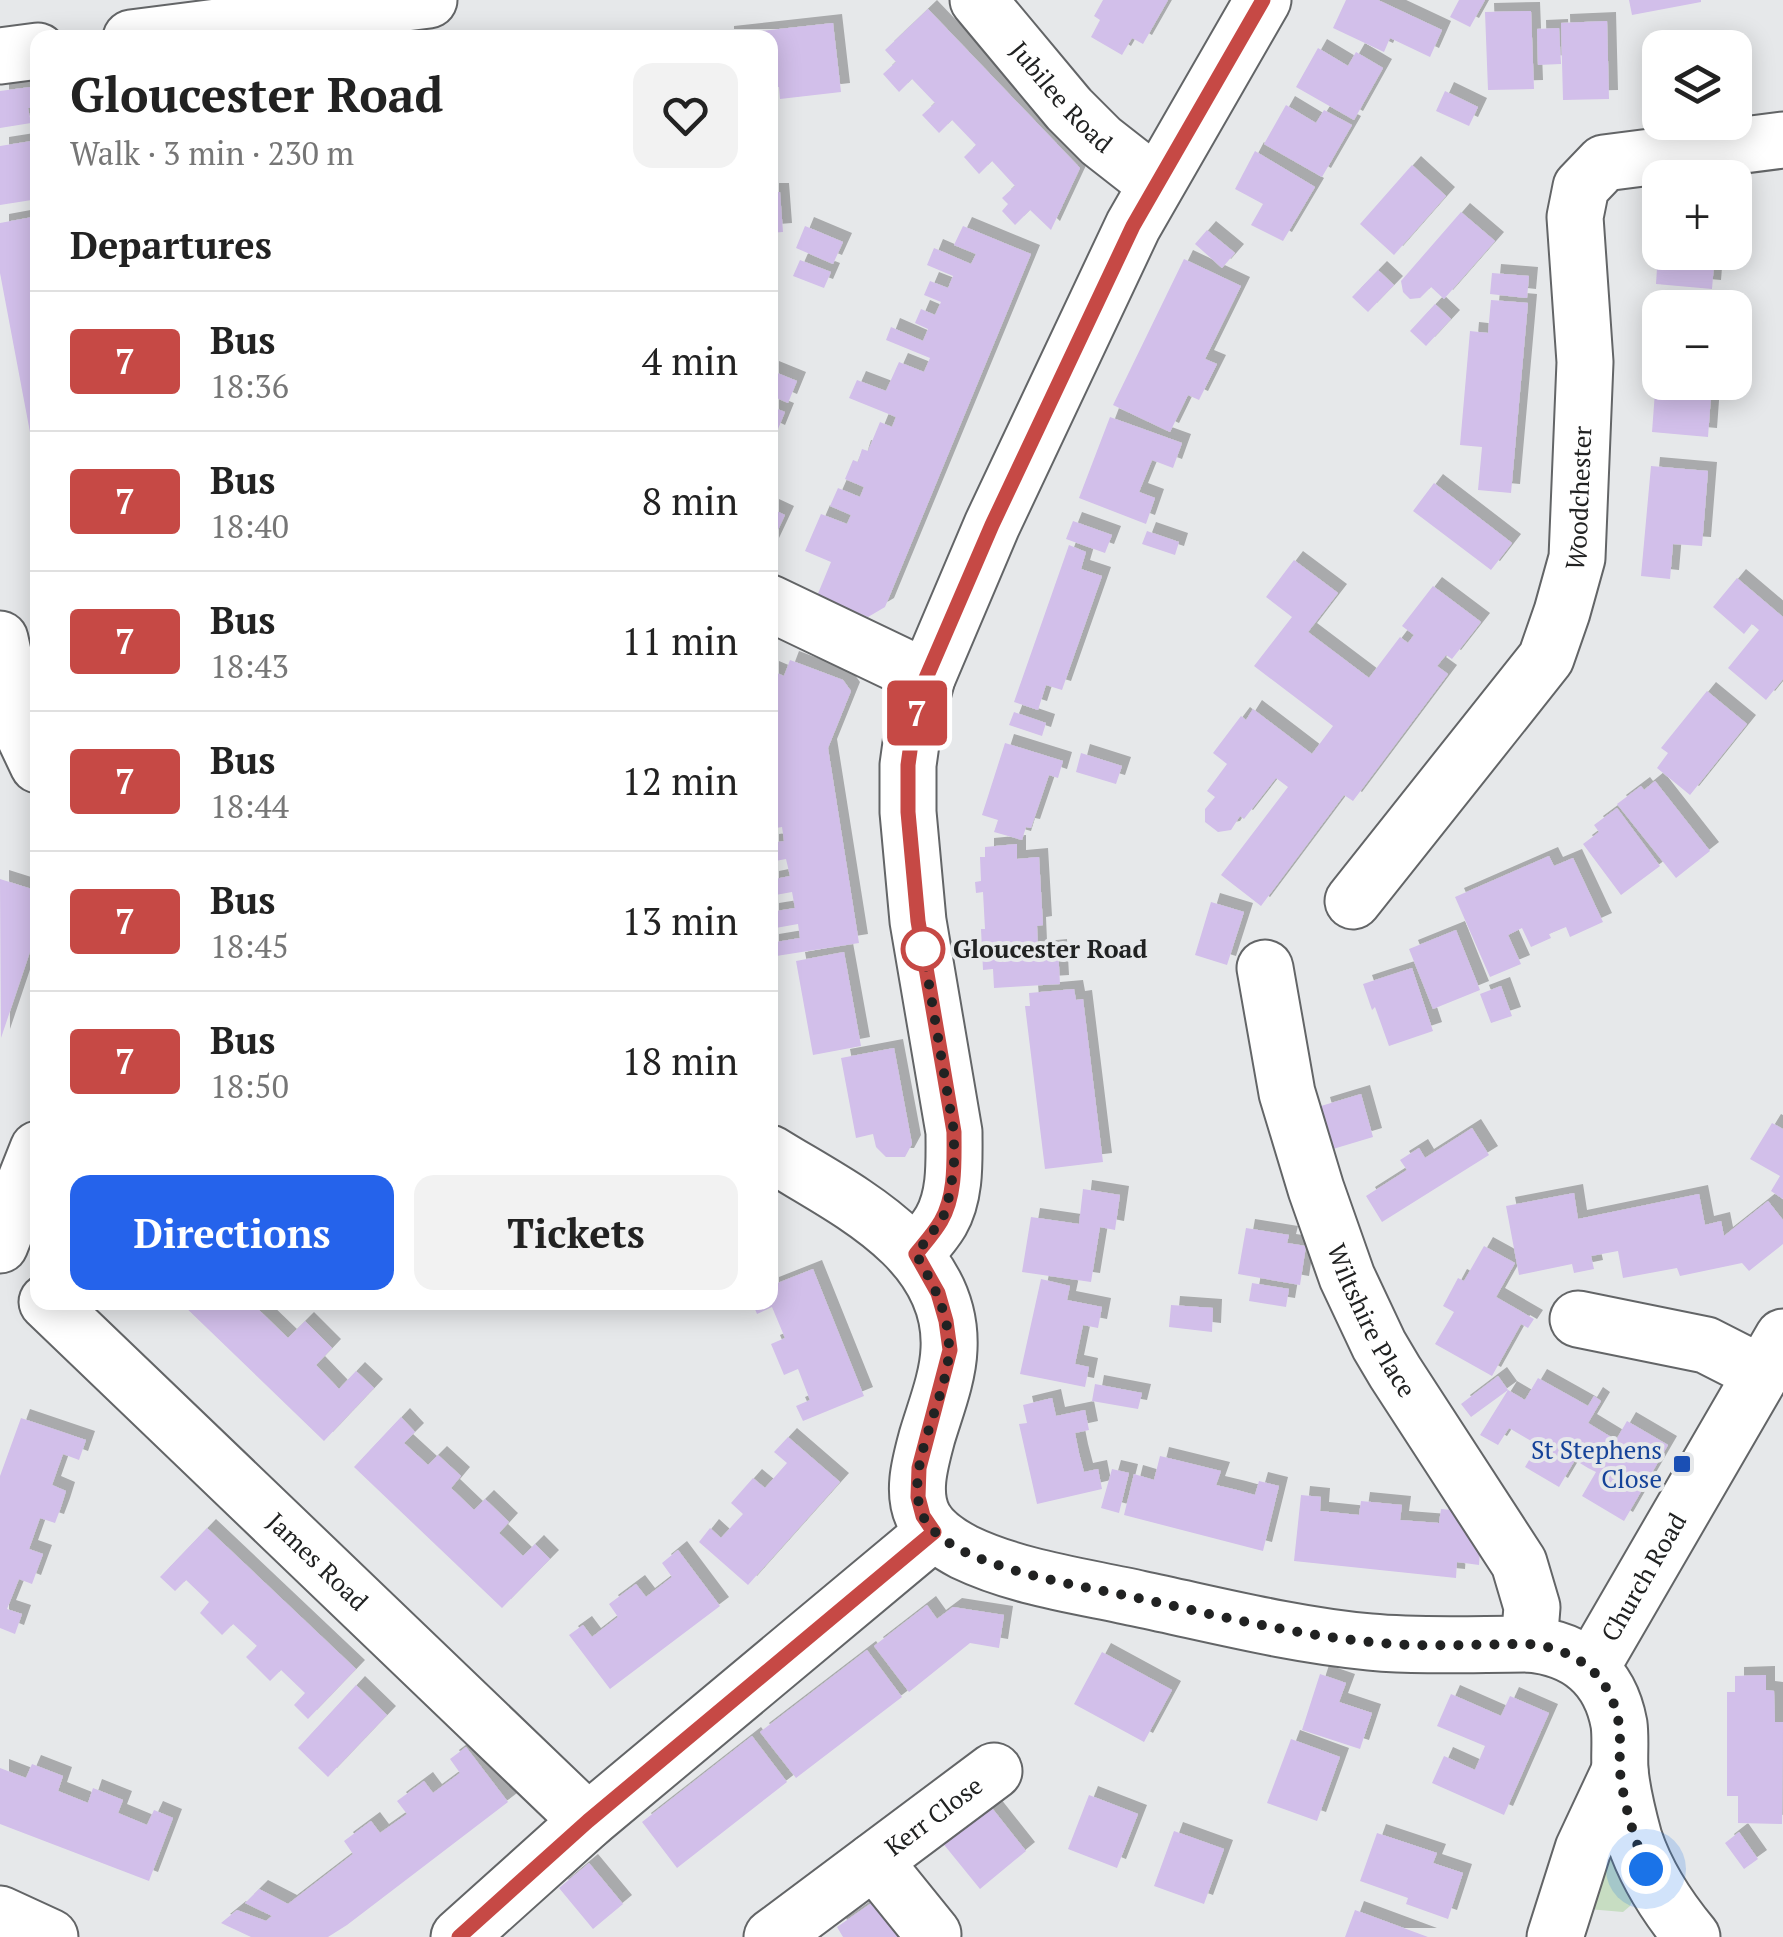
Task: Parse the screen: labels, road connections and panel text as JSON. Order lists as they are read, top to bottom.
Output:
{
  "streets": {
    "street": [
      "Jubilee Road",
      "Woodchester",
      "Wiltshire Place",
      "James Road",
      "Church Road",
      "Kerr Close"
    ]
  },
  "places": {
    "other": ["Gloucester Road"],
    "transit": ["St Stephens Close"]
  },
  "lines": ["bus line 7"],
  "page": {
    "on_map": "7",
    "map_buttons": ["+", "−"],
    "heading": [
      ["Gloucester Road", "Walk · 3 min · 230 m"],
      "Departures"
    ],
    "list": [
      {
        "mark": "7",
        "name": "Bus",
        "note": "18:36",
        "value": "4 min"
      },
      {
        "mark": "7",
        "name": "Bus",
        "note": "18:40",
        "value": "8 min"
      },
      {
        "mark": "7",
        "name": "Bus",
        "note": "18:43",
        "value": "11 min"
      },
      {
        "mark": "7",
        "name": "Bus",
        "note": "18:44",
        "value": "12 min"
      },
      {
        "mark": "7",
        "name": "Bus",
        "note": "18:45",
        "value": "13 min"
      },
      {
        "mark": "7",
        "name": "Bus",
        "note": "18:50",
        "value": "18 min"
      }
    ],
    "buttons": ["Directions", "Tickets"]
  }
}
